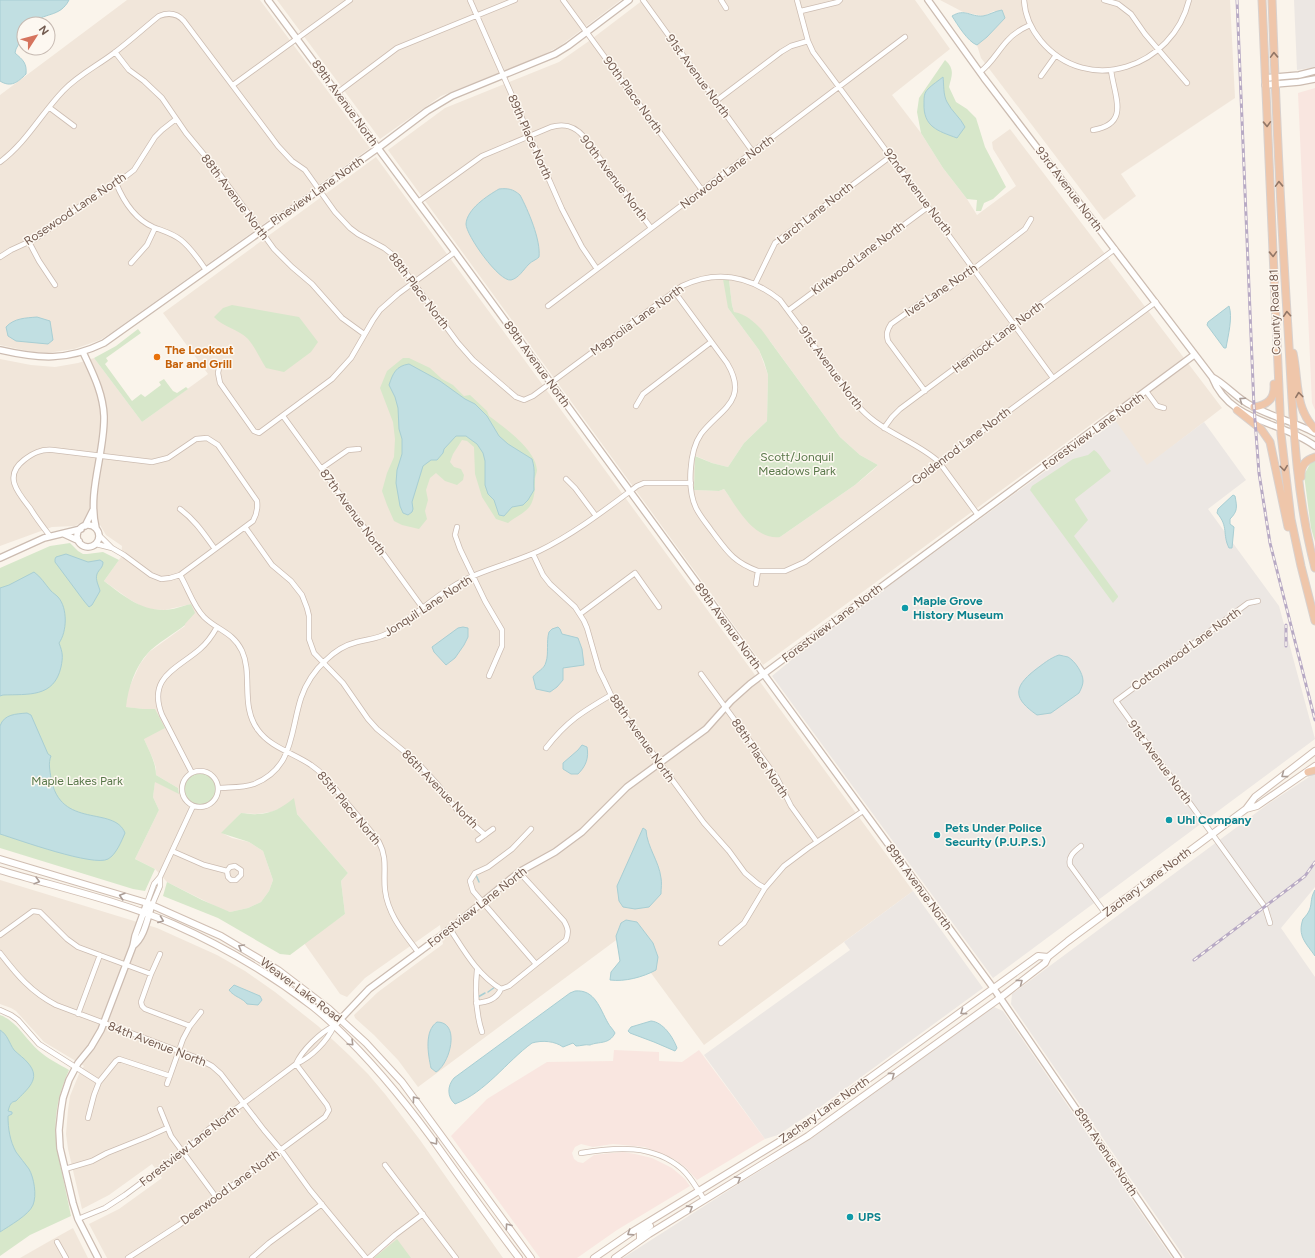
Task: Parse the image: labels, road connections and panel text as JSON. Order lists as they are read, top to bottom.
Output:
{
  "streets": {
    "highway": ["County Road 81"],
    "main road": ["Zachary Lane North", "Weaver Lake Road"],
    "street": [
      "91st Avenue North",
      "90th Place North",
      "89th Avenue North",
      "89th Place North",
      "Norwood Lane North",
      "90th Avenue North",
      "93rd Avenue North",
      "Pineview Lane North",
      "92nd Avenue North",
      "88th Avenue North",
      "Rosewood Lane North",
      "Larch Lane North",
      "Kirkwood Lane North",
      "Ives Lane North",
      "88th Place North",
      "Magnolia Lane North",
      "Hemlock Lane North",
      "Forestview Lane North",
      "Goldenrod Lane North",
      "87th Avenue North",
      "Jonquil Lane North",
      "Cottonwood Lane North",
      "86th Avenue North",
      "85th Place North",
      "84th Avenue North",
      "Deerwood Lane North"
    ]
  },
  "crossings": [
    ["91st Avenue North", "Norwood Lane North"],
    ["91st Avenue North", "Larch Lane North"],
    ["91st Avenue North", "Kirkwood Lane North"],
    ["91st Avenue North", "Magnolia Lane North"],
    ["91st Avenue North", "Hemlock Lane North"],
    ["91st Avenue North", "Forestview Lane North"],
    ["91st Avenue North", "Goldenrod Lane North"],
    ["91st Avenue North", "Cottonwood Lane North"],
    ["91st Avenue North", "Zachary Lane North"],
    ["90th Place North", "Norwood Lane North"],
    ["90th Place North", "Pineview Lane North"],
    ["89th Avenue North", "90th Avenue North"],
    ["89th Avenue North", "Pineview Lane North"],
    ["89th Avenue North", "88th Place North"],
    ["89th Avenue North", "Magnolia Lane North"],
    ["89th Avenue North", "Forestview Lane North"],
    ["89th Avenue North", "Jonquil Lane North"],
    ["89th Avenue North", "Zachary Lane North"],
    ["89th Place North", "Norwood Lane North"],
    ["89th Place North", "90th Avenue North"],
    ["89th Place North", "Pineview Lane North"],
    ["Norwood Lane North", "90th Avenue North"],
    ["Norwood Lane North", "92nd Avenue North"],
    ["93rd Avenue North", "County Road 81"],
    ["93rd Avenue North", "Hemlock Lane North"],
    ["93rd Avenue North", "Forestview Lane North"],
    ["93rd Avenue North", "Goldenrod Lane North"],
    ["Pineview Lane North", "88th Avenue North"],
    ["Pineview Lane North", "88th Place North"],
    ["92nd Avenue North", "Larch Lane North"],
    ["92nd Avenue North", "Kirkwood Lane North"],
    ["92nd Avenue North", "Ives Lane North"],
    ["92nd Avenue North", "Hemlock Lane North"],
    ["92nd Avenue North", "Goldenrod Lane North"],
    ["88th Avenue North", "Rosewood Lane North"],
    ["88th Avenue North", "88th Place North"],
    ["88th Avenue North", "Forestview Lane North"],
    ["88th Avenue North", "Jonquil Lane North"],
    ["Larch Lane North", "Magnolia Lane North"],
    ["Ives Lane North", "Hemlock Lane North"],
    ["88th Place North", "Magnolia Lane North"],
    ["88th Place North", "Forestview Lane North"],
    ["Forestview Lane North", "85th Place North"],
    ["Forestview Lane North", "Weaver Lake Road"],
    ["Forestview Lane North", "84th Avenue North"],
    ["Forestview Lane North", "Deerwood Lane North"],
    ["87th Avenue North", "Jonquil Lane North"],
    ["Jonquil Lane North", "86th Avenue North"],
    ["Jonquil Lane North", "85th Place North"],
    ["84th Avenue North", "Deerwood Lane North"]
  ],
  "parks": ["Scott/Jonquil Meadows Park", "Maple Lakes Park"],
  "places": [
    "The Lookout Bar and Grill",
    "Maple Grove History Museum",
    "Uhl Company",
    "Pets Under Police Security (P.U.P.S.)",
    "UPS"
  ],
  "north": "top right"
}
